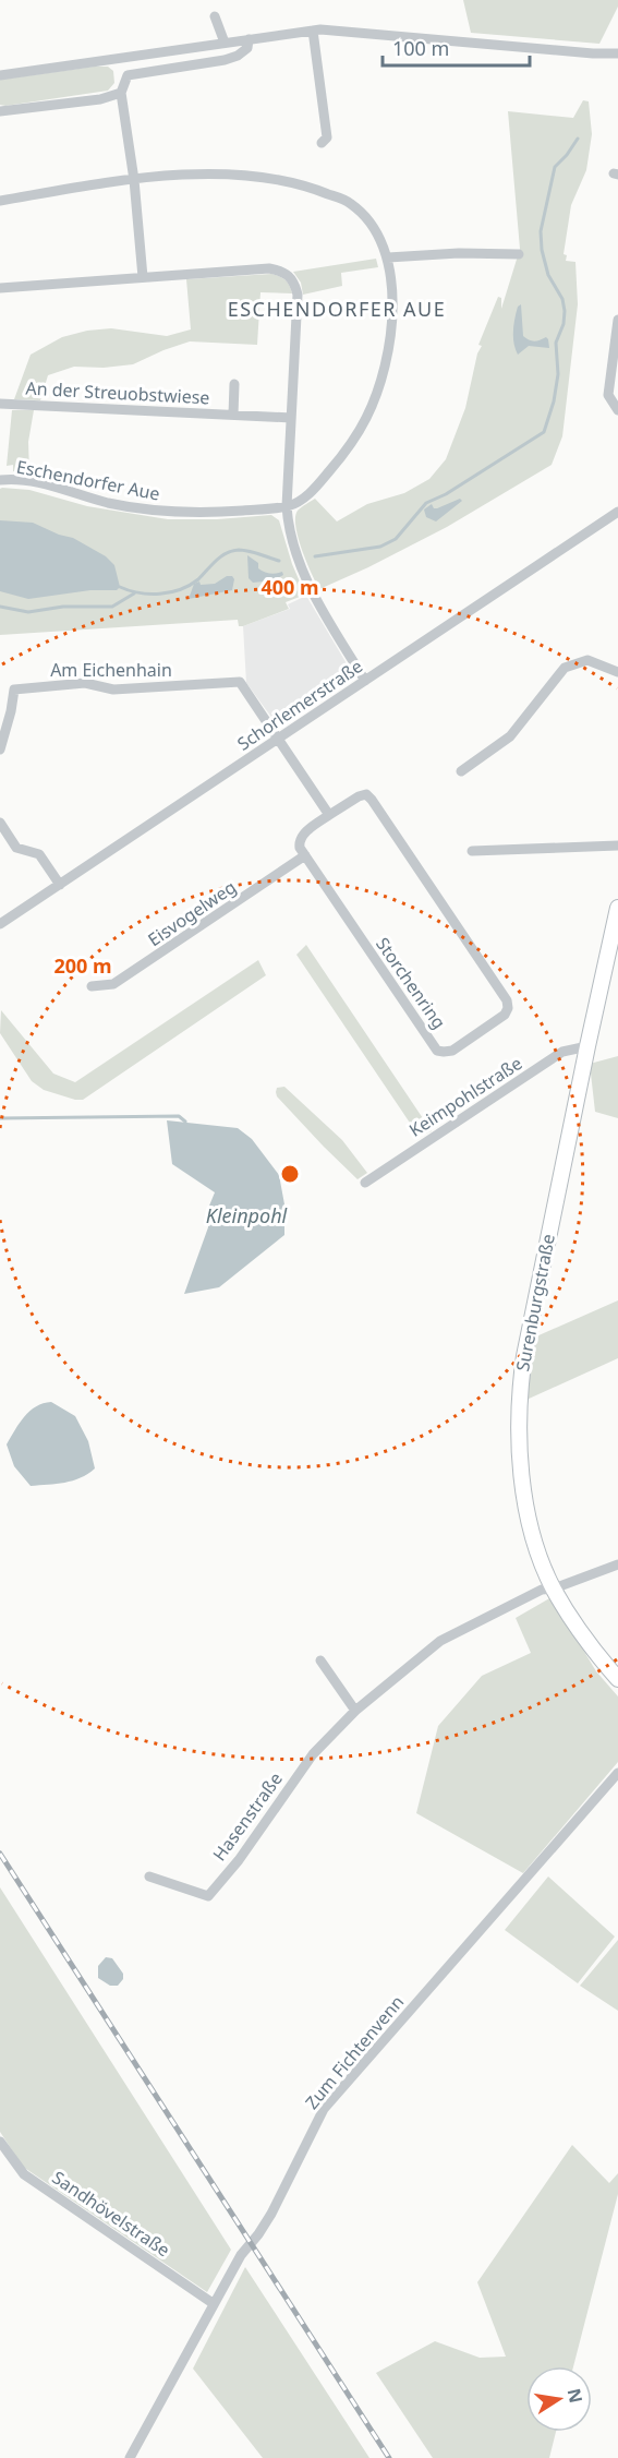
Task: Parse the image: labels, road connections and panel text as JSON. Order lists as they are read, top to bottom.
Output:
{
  "streets": {
    "street": [
      "An der Streuobstwiese",
      "Eschendorfer Aue",
      "Am Eichenhain",
      "Schorlemerstraße",
      "Eisvogelweg",
      "Storchenring",
      "Keimpohlstraße",
      "Surenburgstraße",
      "Hasenstraße",
      "Zum Fichtenvenn",
      "Sandhövelstraße"
    ]
  },
  "crossings": [
    ["Am Eichenhain", "Schorlemerstraße"],
    ["Eisvogelweg", "Storchenring"],
    ["Keimpohlstraße", "Surenburgstraße"],
    ["Surenburgstraße", "Hasenstraße"],
    ["Zum Fichtenvenn", "Sandhövelstraße"]
  ],
  "districts": ["ESCHENDORFER AUE"],
  "water": ["Kleinpohl"],
  "scale_bar": "100 m",
  "north": "right",
  "rings": ["400 m", "200 m"]
}
